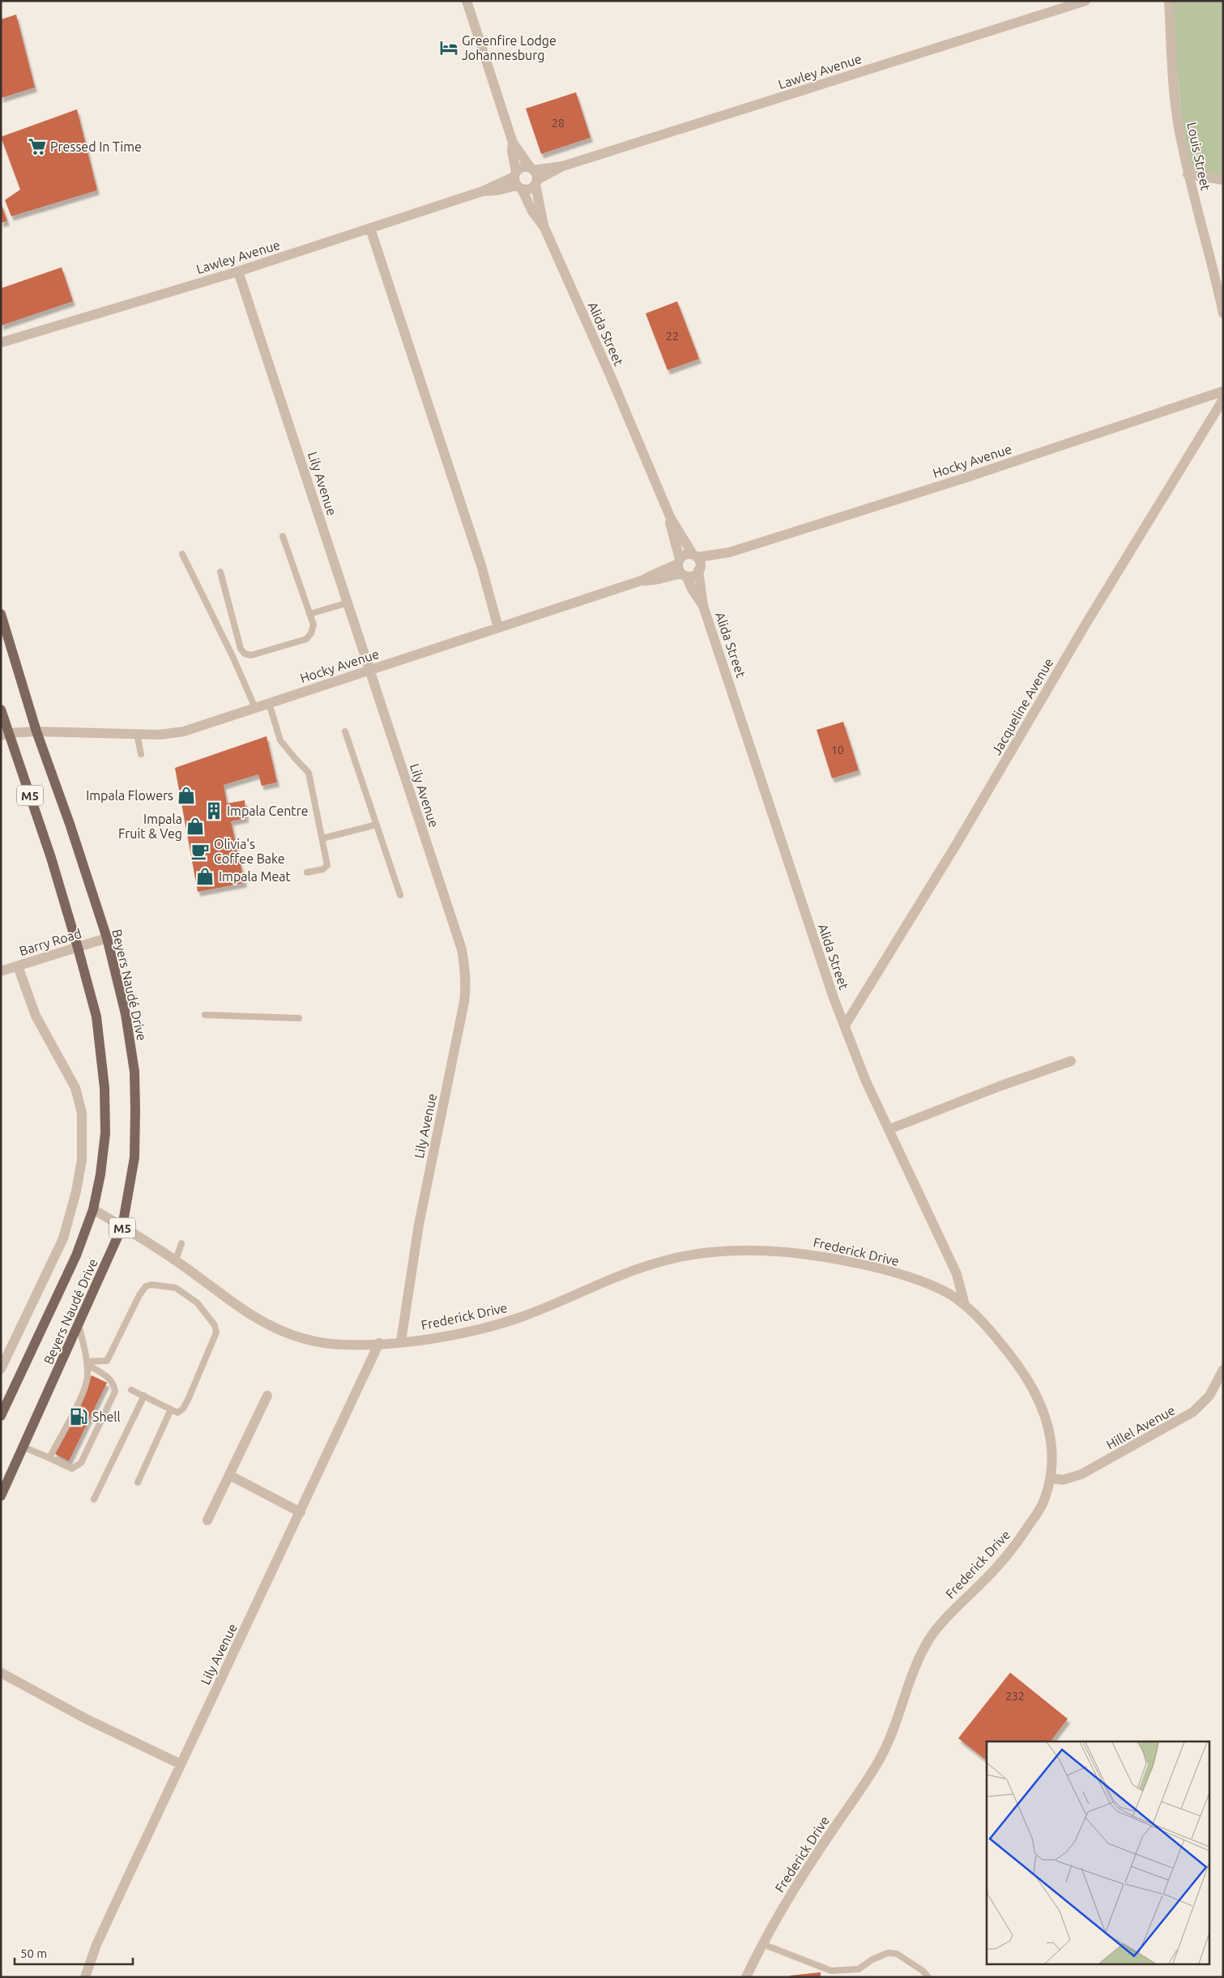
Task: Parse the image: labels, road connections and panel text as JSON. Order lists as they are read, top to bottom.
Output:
{
  "streets": {
    "main road": ["M5", "Beyers Naudé Drive"],
    "street": [
      "Lawley Avenue",
      "Louis Street",
      "Alida Street",
      "Hocky Avenue",
      "Lily Avenue",
      "Jacqueline Avenue",
      "Barry Road",
      "Frederick Drive",
      "Hillel Avenue"
    ]
  },
  "crossings": [
    ["Lawley Avenue", "Alida Street"],
    ["Lawley Avenue", "Lily Avenue"],
    ["Alida Street", "Hocky Avenue"],
    ["Alida Street", "Jacqueline Avenue"],
    ["Alida Street", "Frederick Drive"],
    ["Hocky Avenue", "Lily Avenue"],
    ["Hocky Avenue", "Beyers Naudé Drive"],
    ["Lily Avenue", "Frederick Drive"],
    ["Barry Road", "Beyers Naudé Drive"],
    ["Beyers Naudé Drive", "Frederick Drive"],
    ["Frederick Drive", "Hillel Avenue"]
  ],
  "places": {
    "hotel": ["Greenfire Lodge Johannesburg"],
    "supermarket": ["Pressed In Time"],
    "shop": ["Impala Flowers", "Impala Fruit & Veg", "Impala Meat"],
    "building": ["Impala Centre"],
    "cafe": ["Olivia's Coffee Bake"],
    "fuel station": ["Shell"]
  },
  "house_numbers": [
    "28",
    "22",
    "10",
    "232"
  ],
  "scale_bar": "50 m"
}
